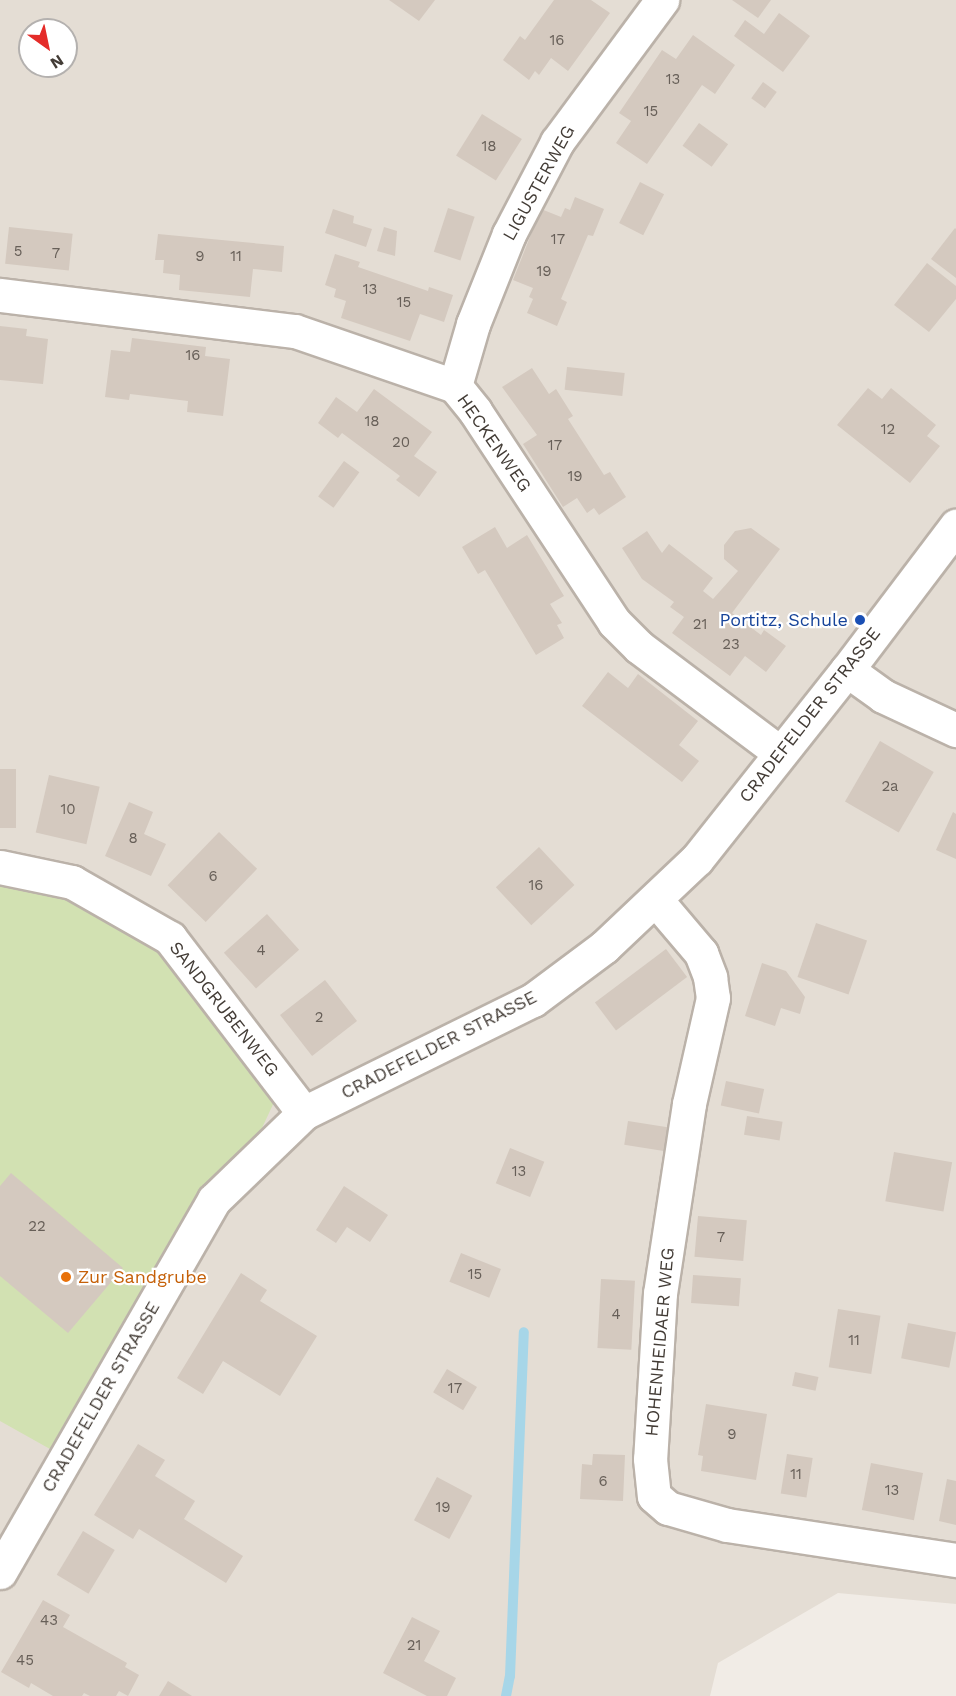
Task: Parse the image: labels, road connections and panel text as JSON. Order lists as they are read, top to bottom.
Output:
{
  "streets": {
    "street": [
      "LIGUSTERWEG",
      "HECKENWEG",
      "CRADEFELDER STRASSE",
      "SANDGRUBENWEG",
      "HOHENHEIDAER WEG"
    ]
  },
  "crossings": [
    ["LIGUSTERWEG", "HECKENWEG"],
    ["HECKENWEG", "CRADEFELDER STRASSE"],
    ["CRADEFELDER STRASSE", "SANDGRUBENWEG"],
    ["CRADEFELDER STRASSE", "HOHENHEIDAER WEG"]
  ],
  "places": ["Portitz, Schule", "Zur Sandgrube"],
  "house_numbers": [
    "16",
    "13",
    "15",
    "18",
    "17",
    "5",
    "7",
    "9",
    "11",
    "19",
    "13",
    "15",
    "16",
    "18",
    "12",
    "20",
    "17",
    "19",
    "21",
    "23",
    "2a",
    "10",
    "8",
    "6",
    "16",
    "4",
    "2",
    "13",
    "22",
    "7",
    "15",
    "4",
    "11",
    "17",
    "9",
    "11",
    "6",
    "13",
    "19",
    "43",
    "21",
    "45"
  ],
  "north": "bottom right"
}
